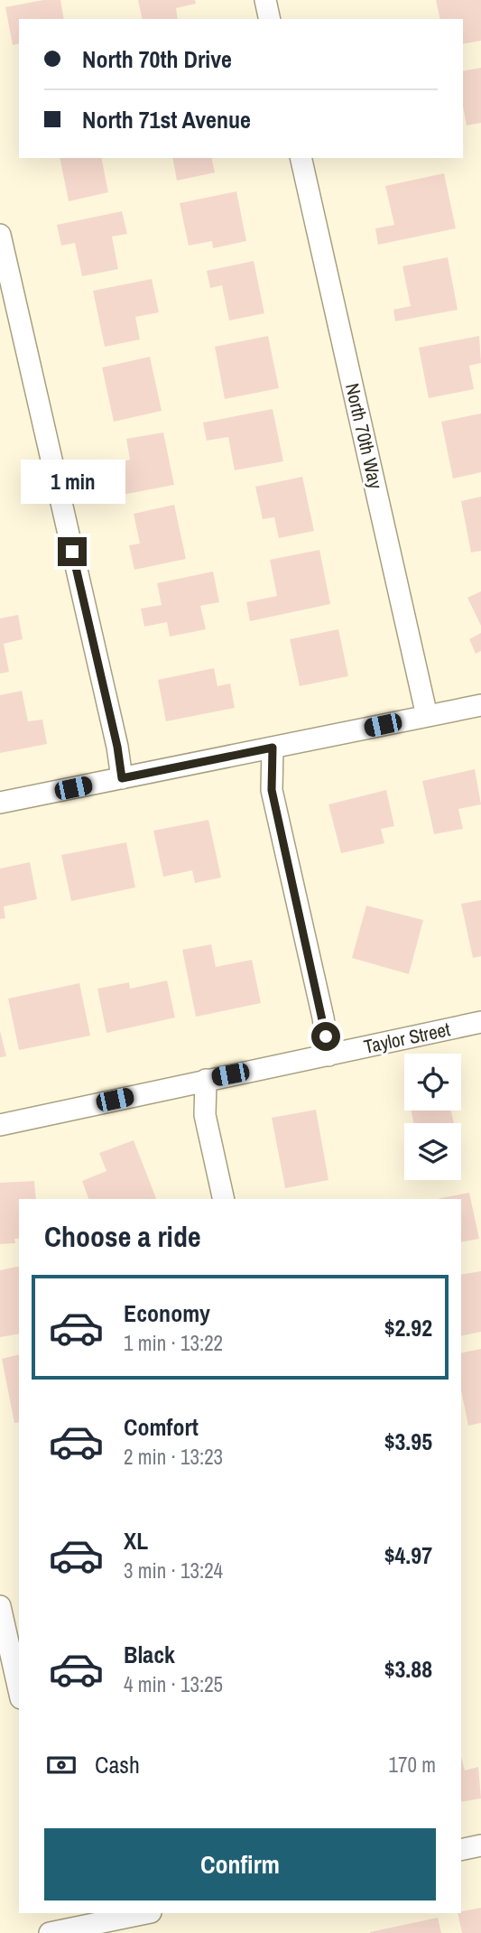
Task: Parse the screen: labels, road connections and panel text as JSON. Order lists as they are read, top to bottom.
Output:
{
  "streets": {
    "street": ["North 70th Way", "Taylor Street"]
  },
  "page": {
    "banner": ["North 70th Drive", "North 71st Avenue"],
    "bubble": "1 min",
    "heading": "Choose a ride",
    "list": [
      {
        "name": "Economy",
        "note": "1 min · 13:22",
        "value": "$2.92"
      },
      {
        "name": "Comfort",
        "note": "2 min · 13:23",
        "value": "$3.95"
      },
      {
        "name": "XL",
        "note": "3 min · 13:24",
        "value": "$4.97"
      },
      {
        "name": "Black",
        "note": "4 min · 13:25",
        "value": "$3.88"
      }
    ],
    "pay": ["Cash", "170 m"],
    "buttons": "Confirm"
  }
}
